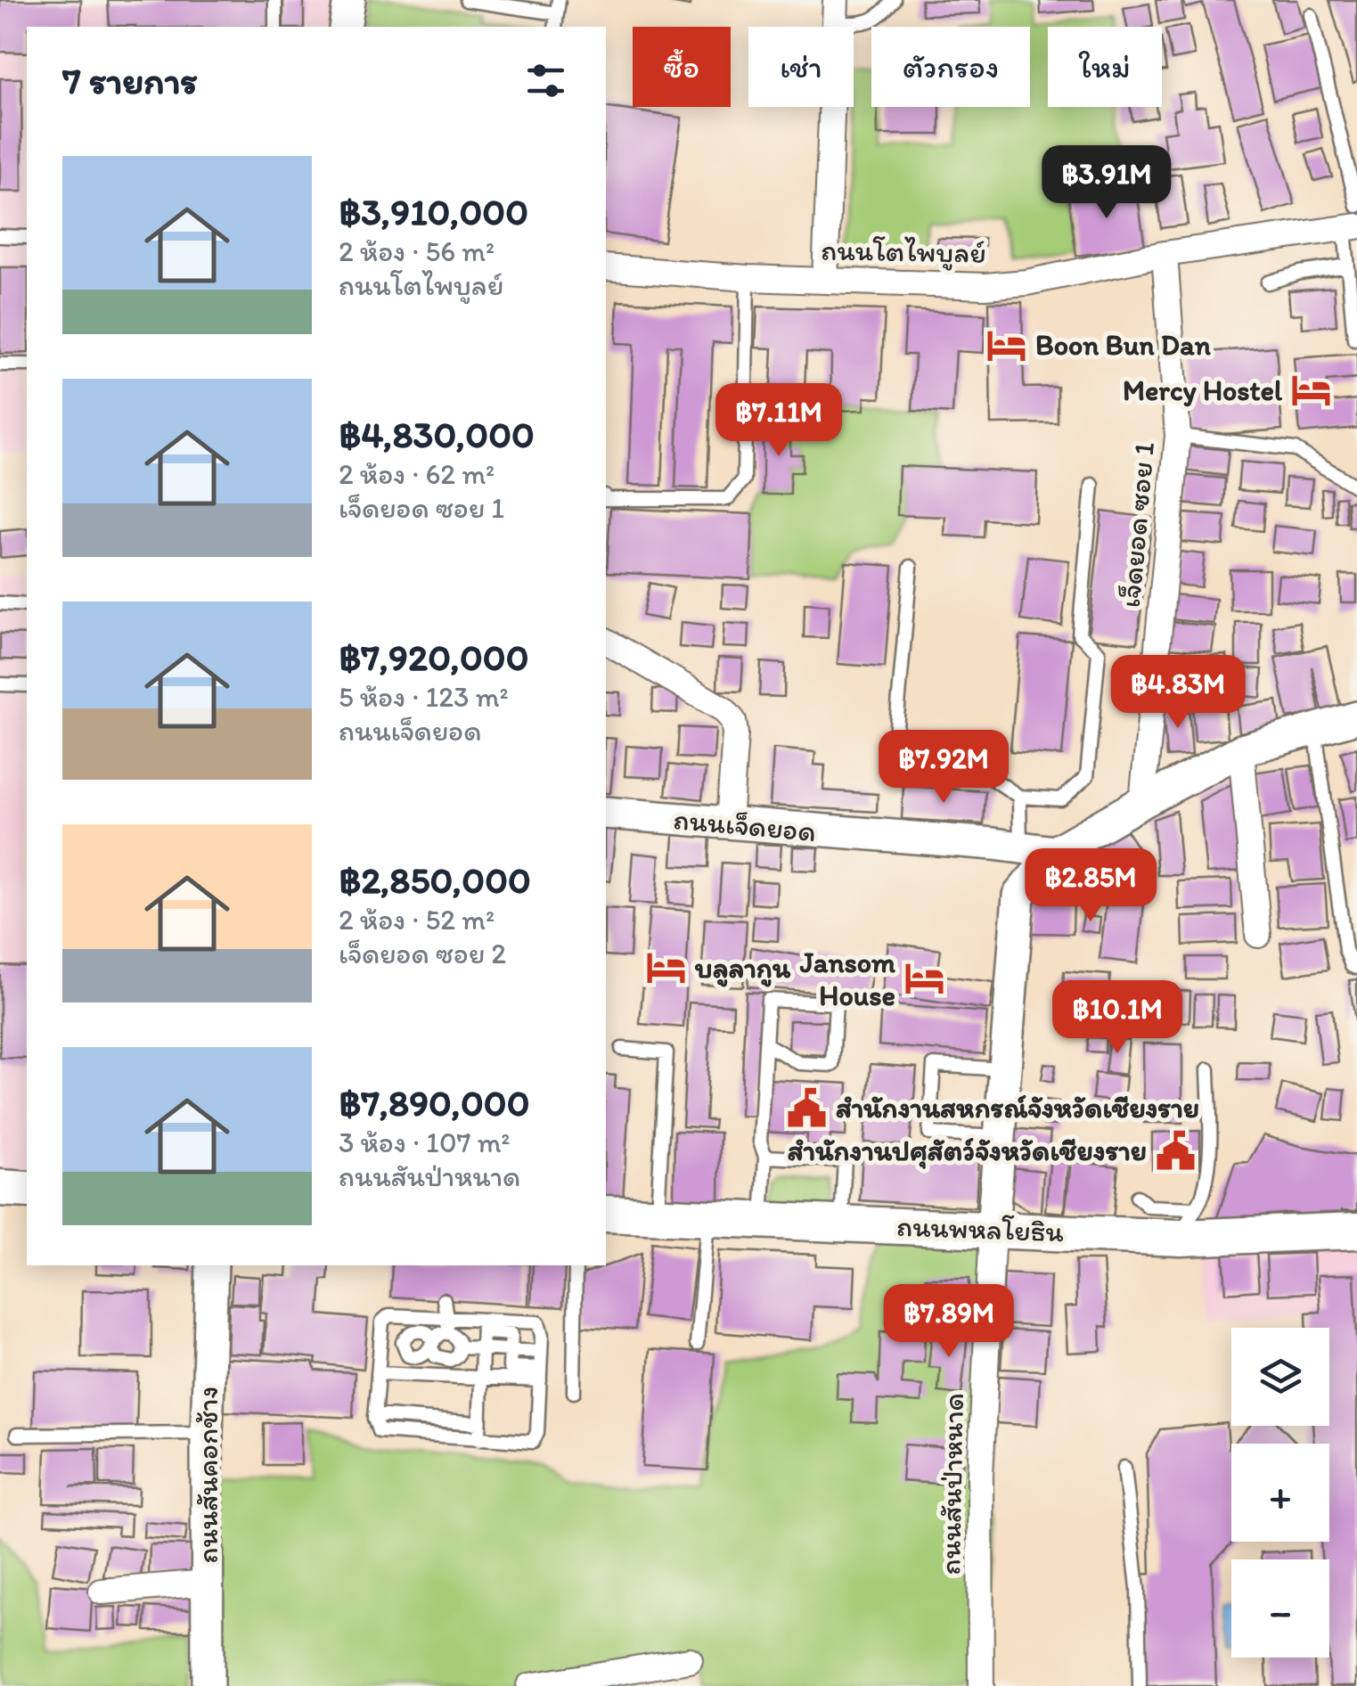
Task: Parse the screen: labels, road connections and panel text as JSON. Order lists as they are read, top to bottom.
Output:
{
  "streets": {
    "main road": ["ถนนพหลโยธิน"],
    "street": [
      "ถนนโตไพบูลย์",
      "เจ็ดยอด ซอย 1",
      "ถนนเจ็ดยอด",
      "ถนนสันคอกช้าง",
      "ถนนสันป่าหนาด"
    ]
  },
  "crossings": [
    ["ถนนโตไพบูลย์", "เจ็ดยอด ซอย 1"],
    ["ถนนพหลโยธิน", "ถนนสันป่าหนาด"]
  ],
  "places": {
    "hotel": [
      "Boon Bun Dan",
      "Mercy Hostel",
      "บลูลากูน",
      "Jansom House"
    ],
    "public building": ["สำนักงานสหกรณ์จังหวัดเชียงราย", "สำนักงานปศุสัตว์จังหวัดเชียงราย"]
  },
  "page": {
    "chip": [
      "ซื้อ",
      "เช่า",
      "ตัวกรอง",
      "ใหม่"
    ],
    "heading": "7 รายการ",
    "list": [
      {
        "name": "฿3,910,000",
        "note": "2 ห้อง · 56 m² · ถนนโตไพบูลย์"
      },
      {
        "name": "฿4,830,000",
        "note": "2 ห้อง · 62 m² · เจ็ดยอด ซอย 1"
      },
      {
        "name": "฿7,920,000",
        "note": "5 ห้อง · 123 m² · ถนนเจ็ดยอด"
      },
      {
        "name": "฿2,850,000",
        "note": "2 ห้อง · 52 m² · เจ็ดยอด ซอย 2"
      },
      {
        "name": "฿7,890,000",
        "note": "3 ห้อง · 107 m² · ถนนสันป่าหนาด"
      }
    ],
    "price": [
      "฿3.91M",
      "฿7.11M",
      "฿4.83M",
      "฿7.92M",
      "฿2.85M",
      "฿10.1M",
      "฿7.89M"
    ],
    "map_buttons": ["+", "−"]
  }
}
